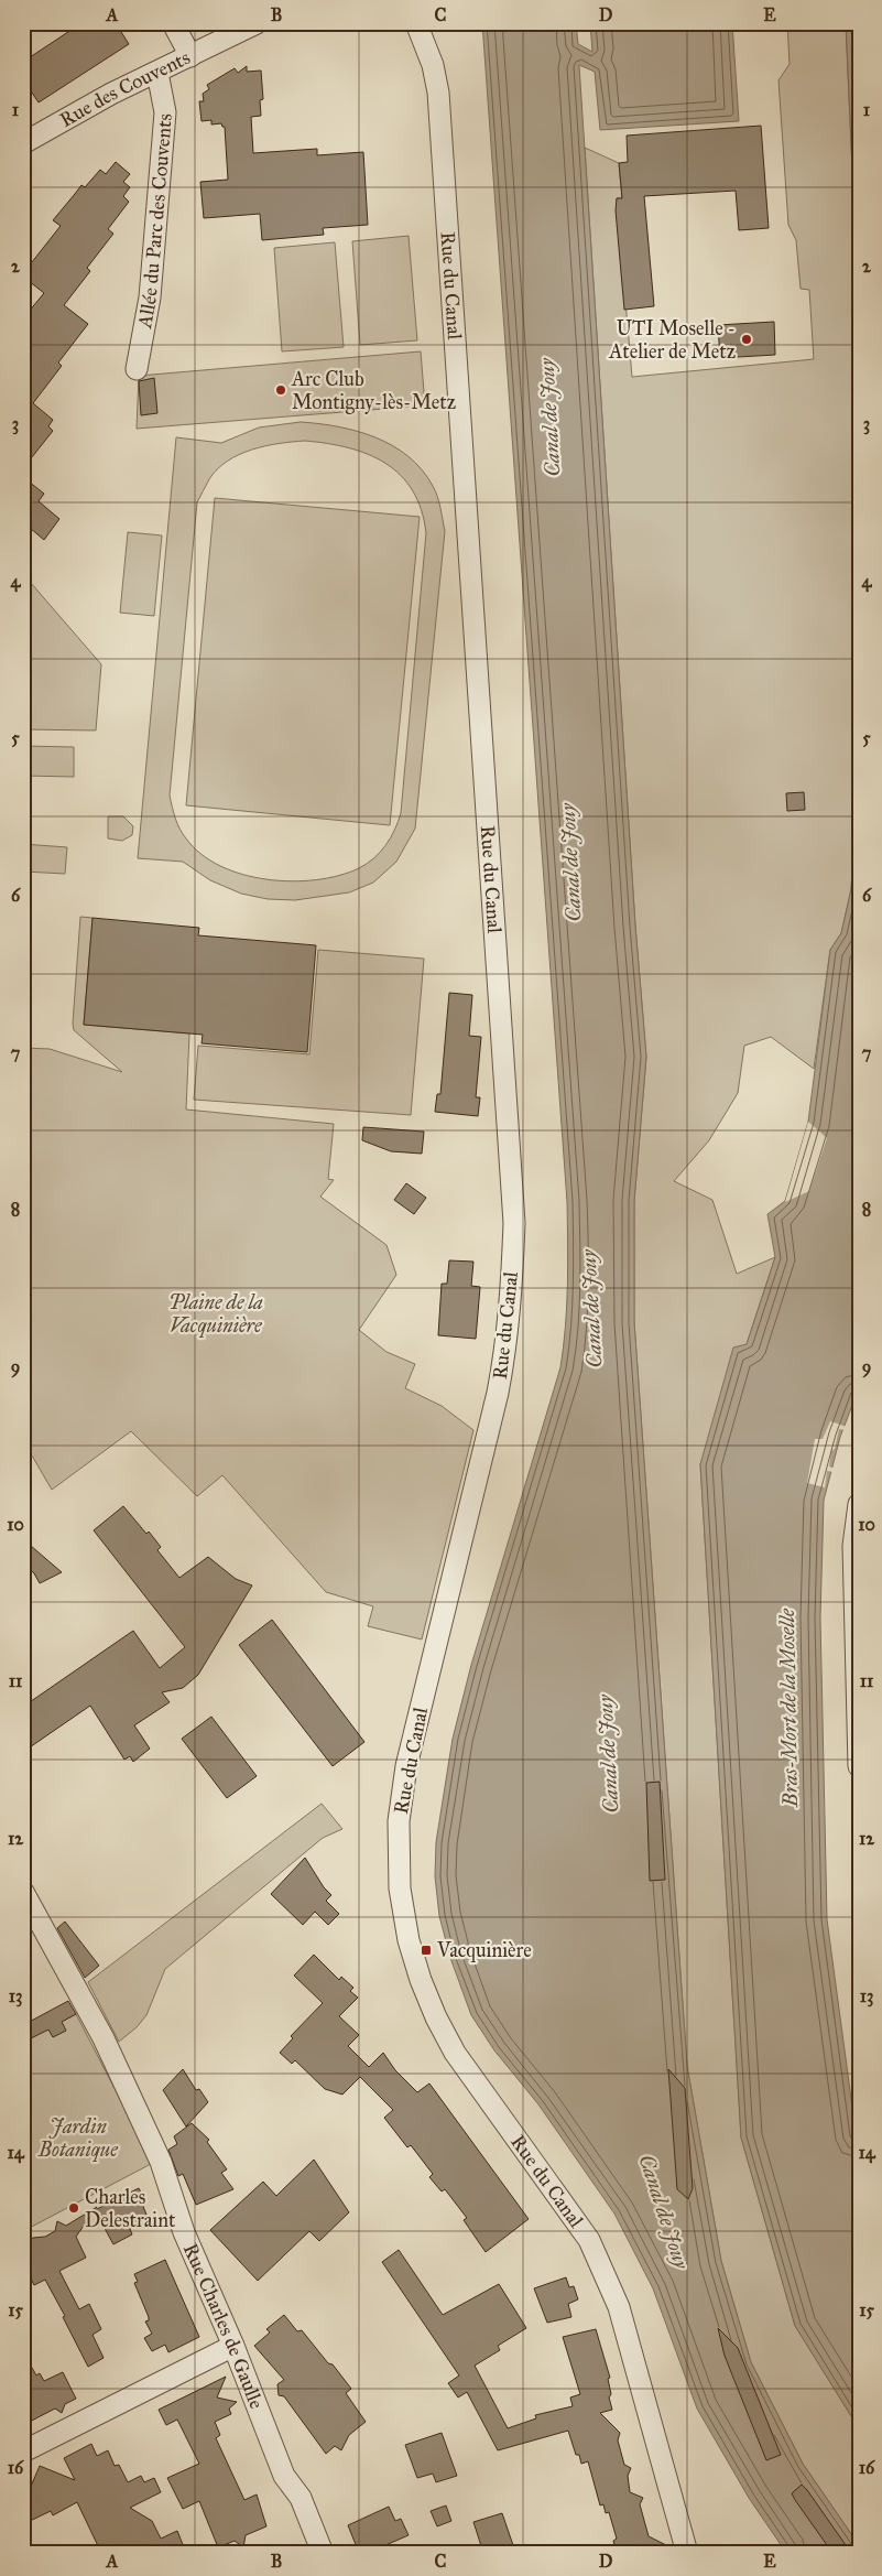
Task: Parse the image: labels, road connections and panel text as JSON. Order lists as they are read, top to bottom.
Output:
{
  "streets": {
    "street": [
      "Rue des Couvents",
      "Allée du Parc des Couvents",
      "Rue du Canal",
      "Rue Charles de Gaulle"
    ]
  },
  "crossings": [
    ["Rue des Couvents", "Allée du Parc des Couvents"]
  ],
  "water": ["Canal de Jouy", "Bras-Mort de la Moselle"],
  "parks": ["Plaine de la Vacquinière", "Jardin Botanique"],
  "places": {
    "other": ["UTI Moselle - Atelier de Metz", "Arc Club Montigny-lès-Metz", "Charles Delestraint"],
    "transit": ["Vacquinière"]
  },
  "grid": {
    "columns": [
      "A",
      "B",
      "C",
      "D",
      "E"
    ],
    "rows": [
      "1",
      "2",
      "3",
      "4",
      "5",
      "6",
      "7",
      "8",
      "9",
      "10",
      "11",
      "12",
      "13",
      "14",
      "15",
      "16"
    ]
  }
}
